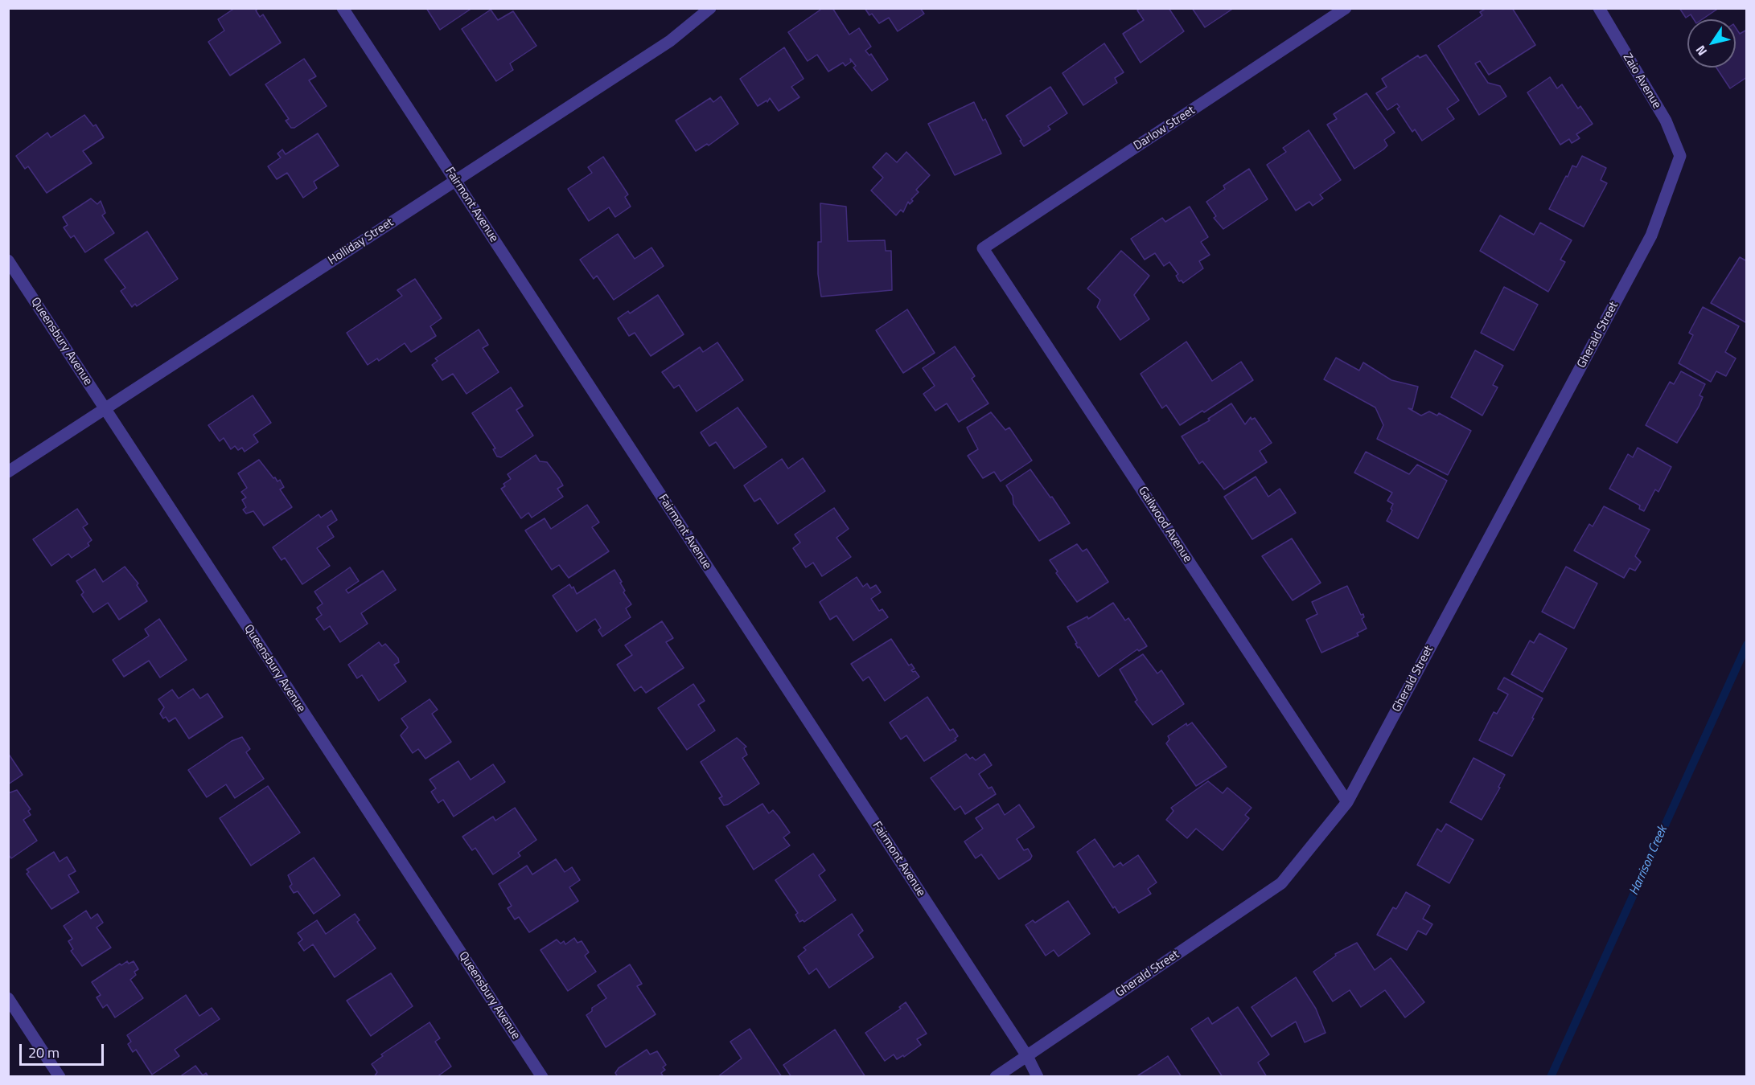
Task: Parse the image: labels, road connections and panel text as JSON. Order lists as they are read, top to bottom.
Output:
{
  "streets": {
    "street": [
      "Zaio Avenue",
      "Darlow Street",
      "Fairmont Avenue",
      "Holliday Street",
      "Gherald Street",
      "Queensbury Avenue",
      "Gailwood Avenue"
    ]
  },
  "crossings": [
    ["Zaio Avenue", "Gherald Street"],
    ["Darlow Street", "Gailwood Avenue"],
    ["Fairmont Avenue", "Holliday Street"],
    ["Fairmont Avenue", "Gherald Street"],
    ["Holliday Street", "Queensbury Avenue"],
    ["Gherald Street", "Gailwood Avenue"]
  ],
  "water": ["Harrison Creek"],
  "scale_bar": "20 m",
  "north": "bottom left"
}
